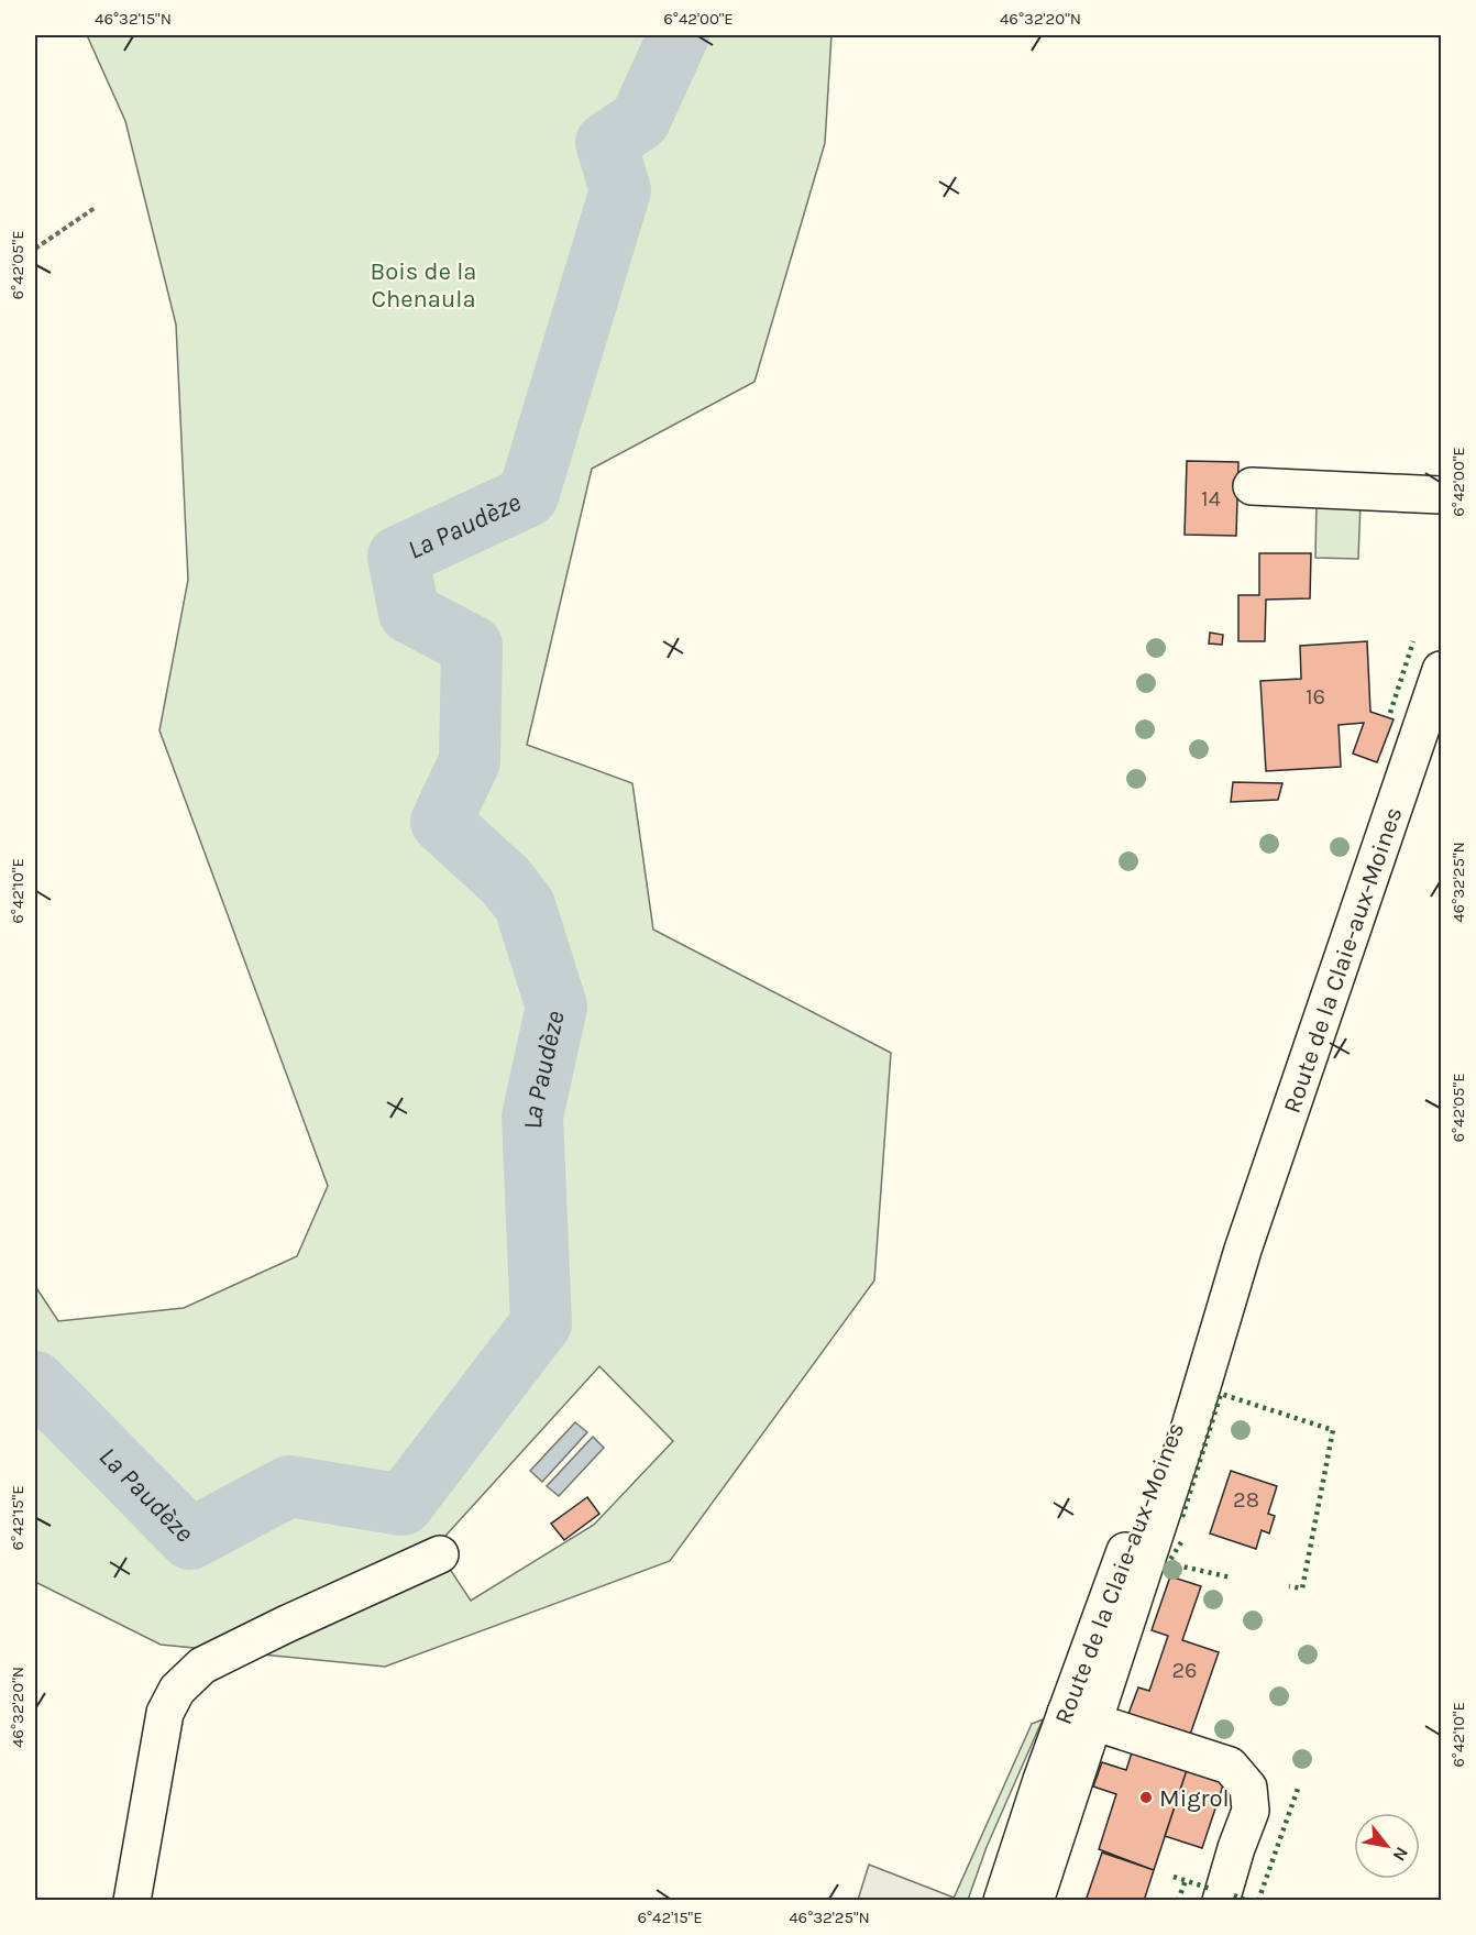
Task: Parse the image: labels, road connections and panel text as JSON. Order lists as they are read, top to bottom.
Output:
{
  "streets": {
    "main road": ["Route de la Claie-aux-Moines"]
  },
  "water": ["La Paudèze"],
  "parks": ["Bois de la Chenaula"],
  "places": ["Migrol"],
  "house_numbers": [
    "14",
    "16",
    "28",
    "26"
  ],
  "north": "bottom right",
  "coordinates": [
    "46°32'15\"N",
    "6°42'00\"E",
    "46°32'20\"N",
    "6°42'05\"E",
    "46°32'25\"N",
    "6°42'10\"E",
    "6°42'15\"E"
  ]
}
